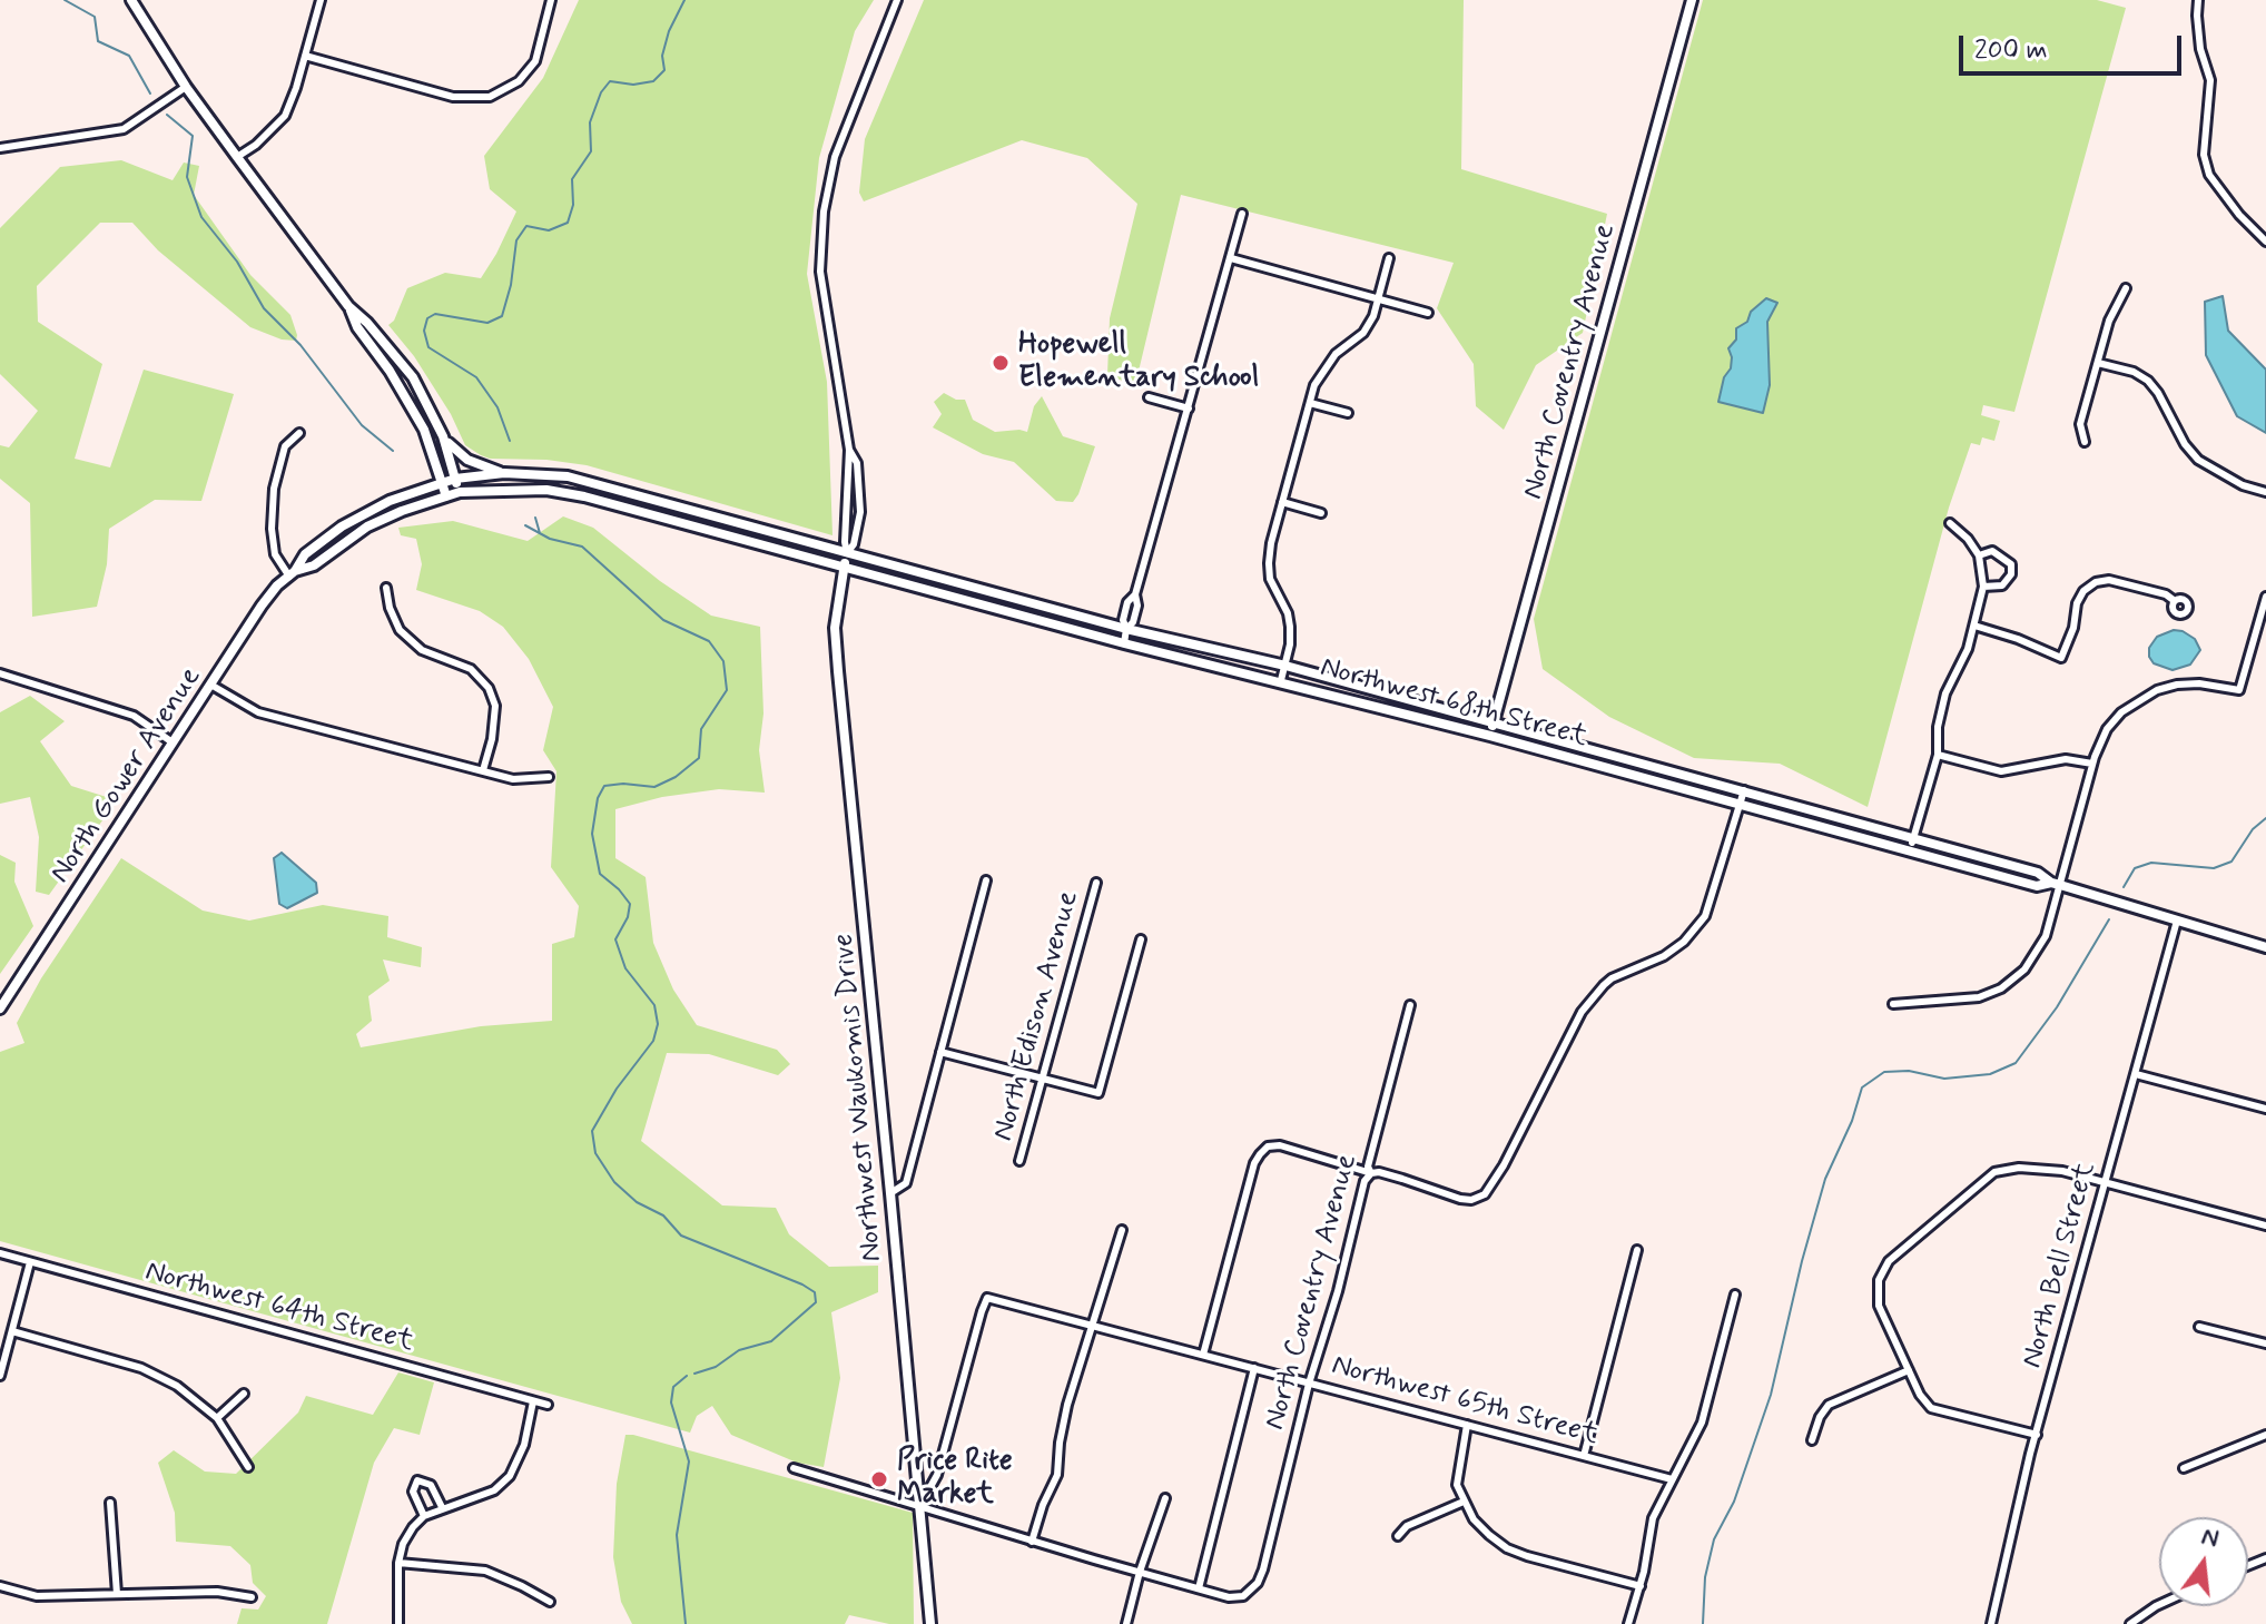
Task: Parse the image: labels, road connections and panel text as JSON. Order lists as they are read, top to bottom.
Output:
{
  "streets": {
    "main road": [
      "North Coventry Avenue",
      "Northwest 68th Street",
      "North Gower Avenue",
      "Northwest Waukomis Drive"
    ],
    "street": [
      "North Edison Avenue",
      "North Bell Street",
      "Northwest 64th Street",
      "Northwest 65th Street"
    ]
  },
  "crossings": [
    ["North Coventry Avenue", "Northwest 68th Street"],
    ["North Coventry Avenue", "Northwest 65th Street"],
    ["Northwest 68th Street", "North Gower Avenue"],
    ["Northwest 68th Street", "Northwest Waukomis Drive"],
    ["Northwest 68th Street", "North Bell Street"],
    ["North Gower Avenue", "Northwest Waukomis Drive"],
    ["Northwest Waukomis Drive", "Northwest 65th Street"]
  ],
  "places": ["Hopewell Elementary School", "Price Rite Market"],
  "scale_bar": "200 m",
  "north": "top"
}
